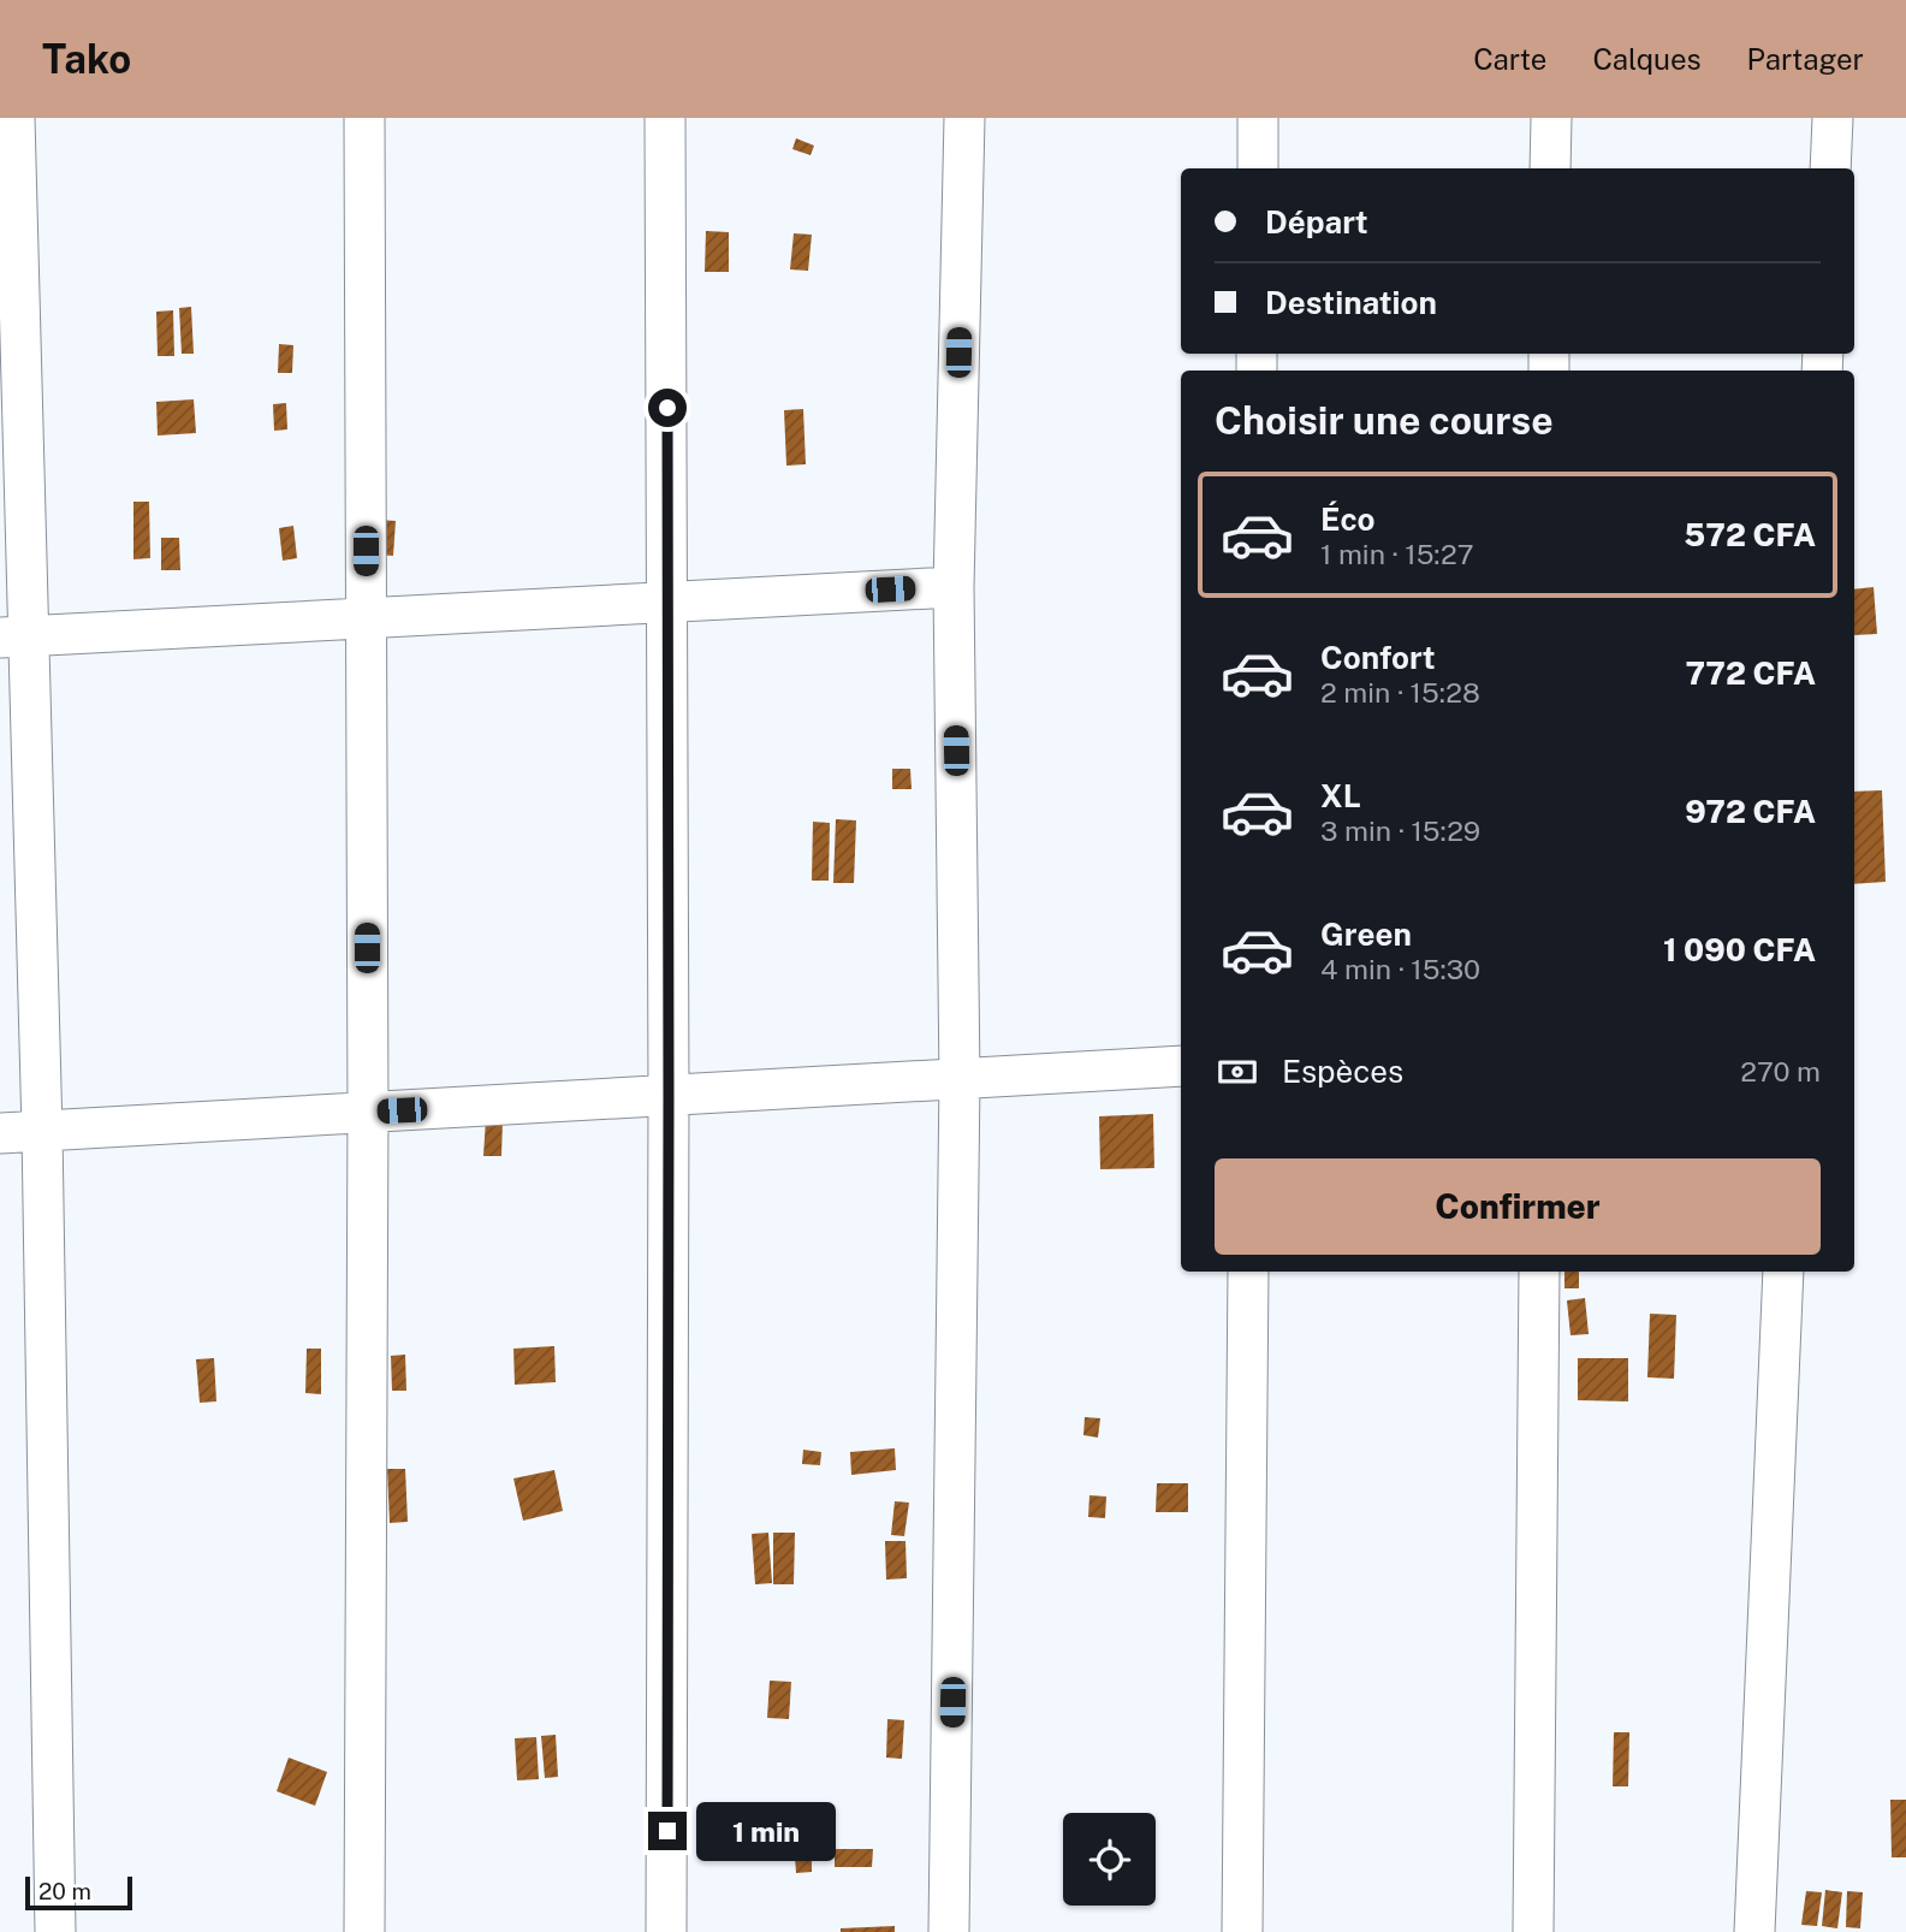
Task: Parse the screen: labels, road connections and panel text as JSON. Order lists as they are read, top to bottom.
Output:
{
  "scale_bar": "20 m",
  "page": {
    "header": "Tako",
    "nav": ["Carte", "Calques", "Partager"],
    "banner": ["Départ", "Destination"],
    "heading": "Choisir une course",
    "list": [
      {
        "name": "Éco",
        "note": "1 min · 15:27",
        "value": "572 CFA"
      },
      {
        "name": "Confort",
        "note": "2 min · 15:28",
        "value": "772 CFA"
      },
      {
        "name": "XL",
        "note": "3 min · 15:29",
        "value": "972 CFA"
      },
      {
        "name": "Green",
        "note": "4 min · 15:30",
        "value": "1 090 CFA"
      }
    ],
    "pay": ["Espèces", "270 m"],
    "buttons": "Confirmer",
    "bubble": "1 min",
    "scale": "20 m"
  }
}
